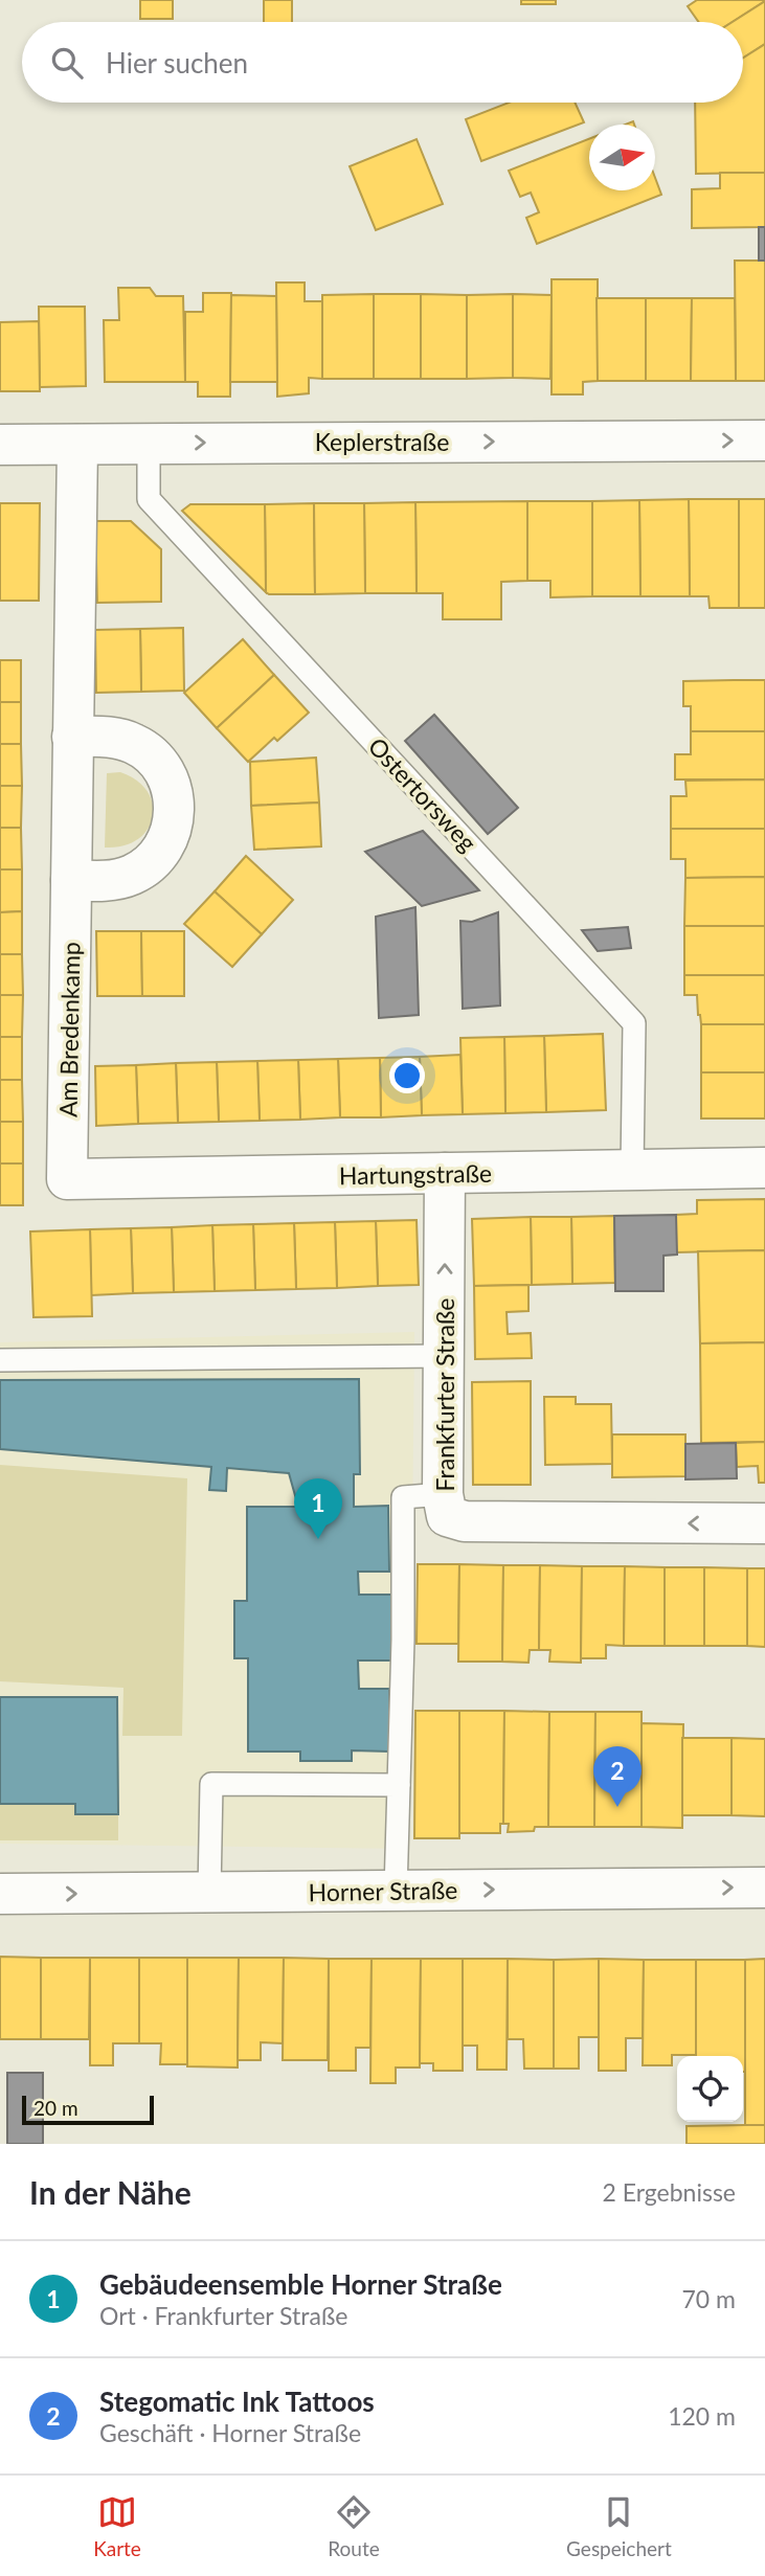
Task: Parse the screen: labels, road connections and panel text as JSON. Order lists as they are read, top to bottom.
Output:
{
  "streets": {
    "street": [
      "Keplerstraße",
      "Am Bredenkamp",
      "Hartungstraße",
      "Frankfurter Straße",
      "Horner Straße"
    ],
    "lane": ["Ostertorsweg"]
  },
  "crossings": [
    ["Keplerstraße", "Ostertorsweg"],
    ["Keplerstraße", "Am Bredenkamp"],
    ["Ostertorsweg", "Hartungstraße"],
    ["Am Bredenkamp", "Hartungstraße"],
    ["Hartungstraße", "Frankfurter Straße"]
  ],
  "one_way": ["Keplerstraße", "Horner Straße"],
  "scale_bar": "20 m",
  "north": "right",
  "page": {
    "search": "Hier suchen",
    "pins": ["1", "2"],
    "scale": "20 m",
    "heading": ["In der Nähe", "2 Ergebnisse"],
    "list": [
      {
        "mark": "1",
        "name": "Gebäudeensemble Horner Straße",
        "note": "Ort · Frankfurter Straße",
        "value": "70 m"
      },
      {
        "mark": "2",
        "name": "Stegomatic Ink Tattoos",
        "note": "Geschäft · Horner Straße",
        "value": "120 m"
      }
    ],
    "nav": ["Karte", "Route", "Gespeichert"]
  }
}
